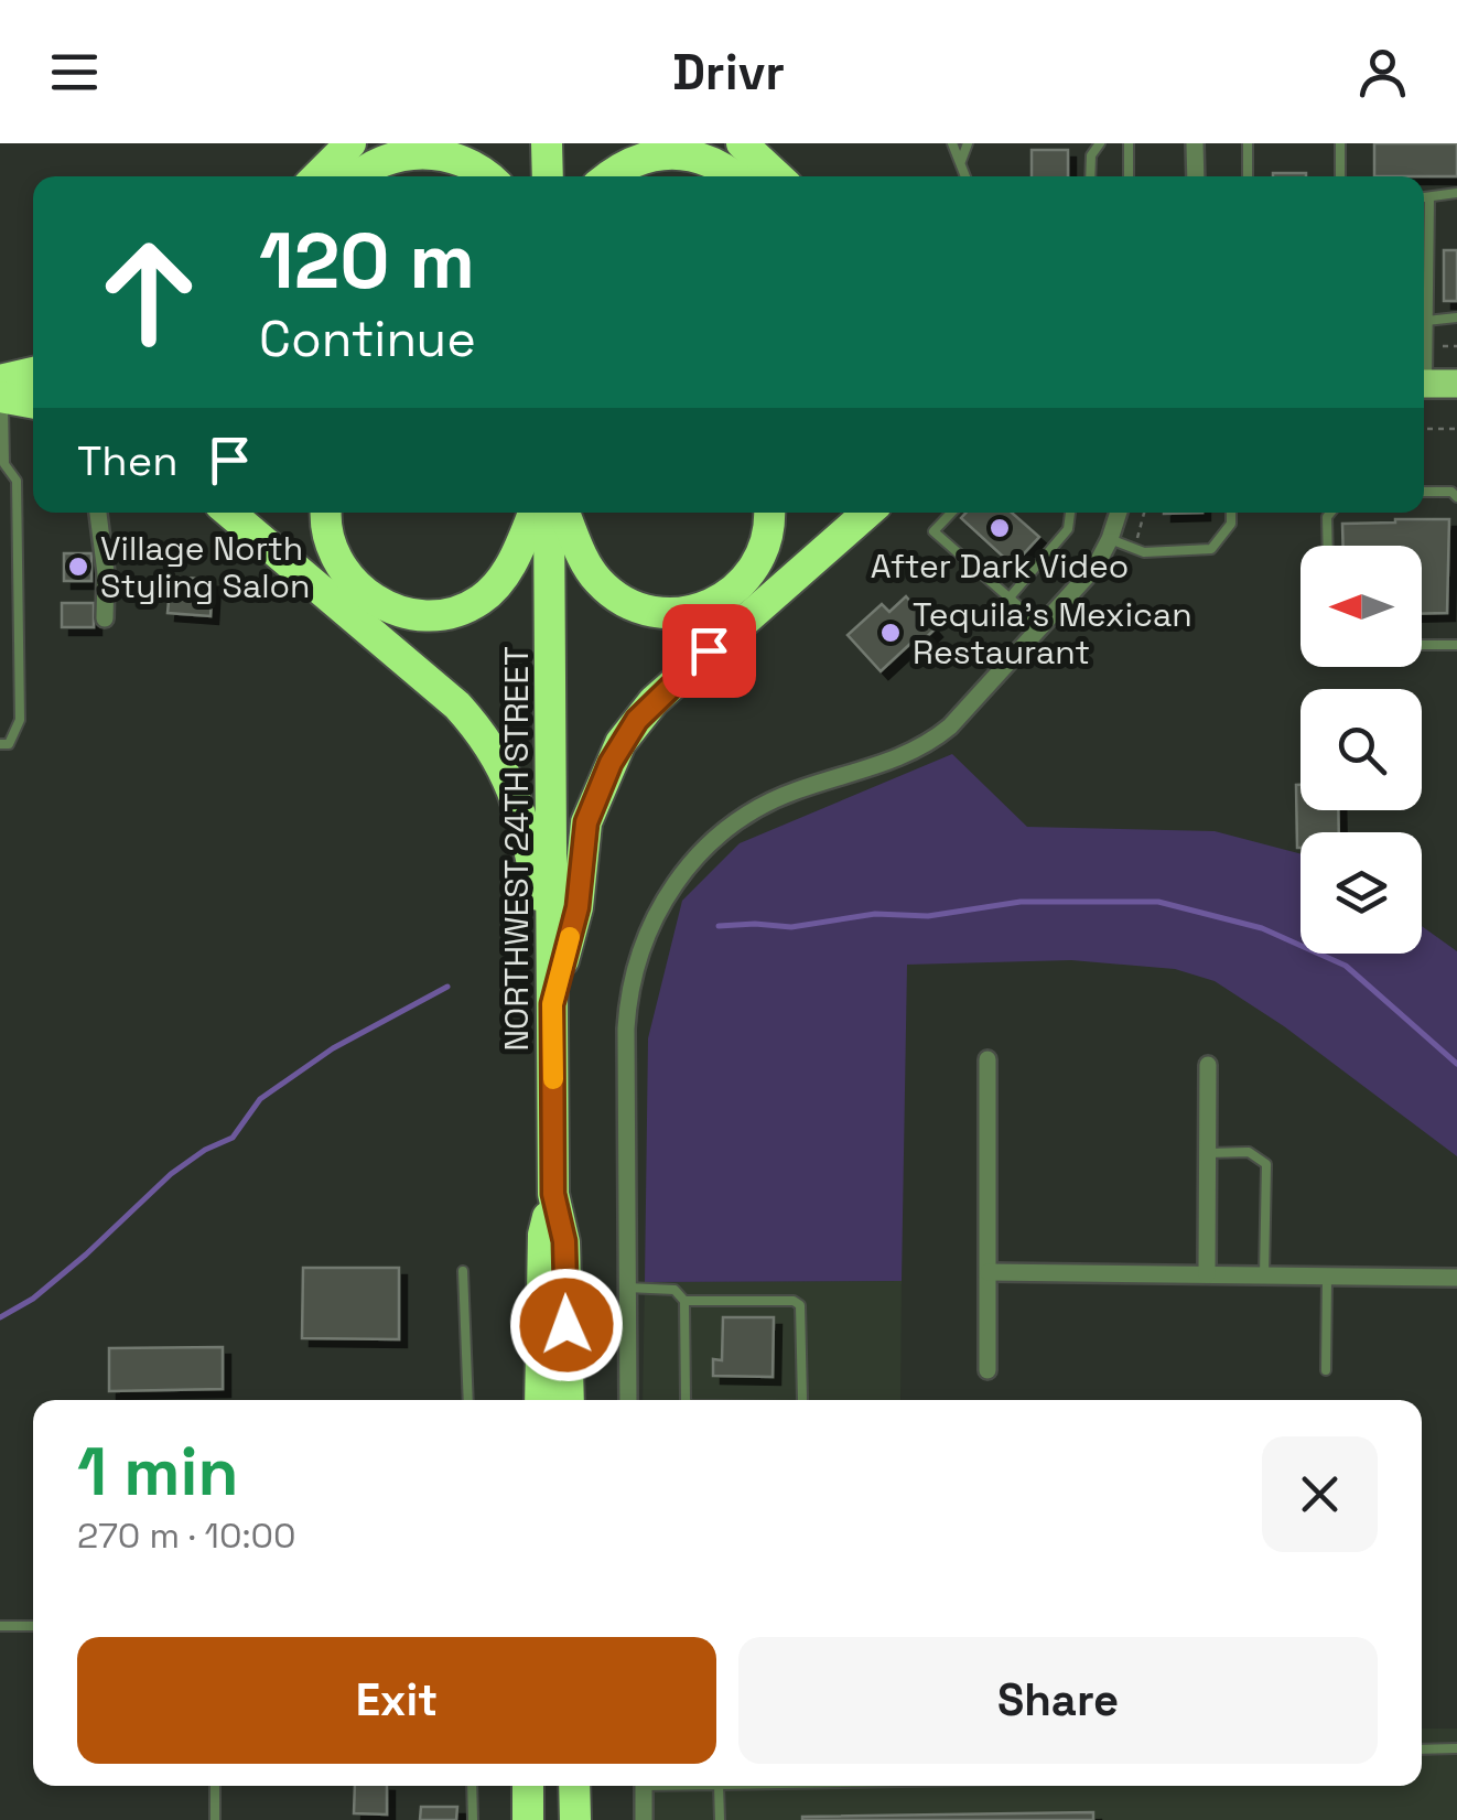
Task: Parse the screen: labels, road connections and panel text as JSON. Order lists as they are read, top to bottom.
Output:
{
  "streets": {
    "highway": ["NORTHWEST 24TH STREET"]
  },
  "places": ["After Dark Video", "Village North Styling Salon", "Tequila’s Mexican Restaurant"],
  "north": "left",
  "page": {
    "header": "Drivr",
    "turn": ["120 m", "Continue"],
    "then": "Then",
    "heading": ["1 min", "270 m · 10:00"],
    "buttons": ["Exit", "Share"]
  }
}
